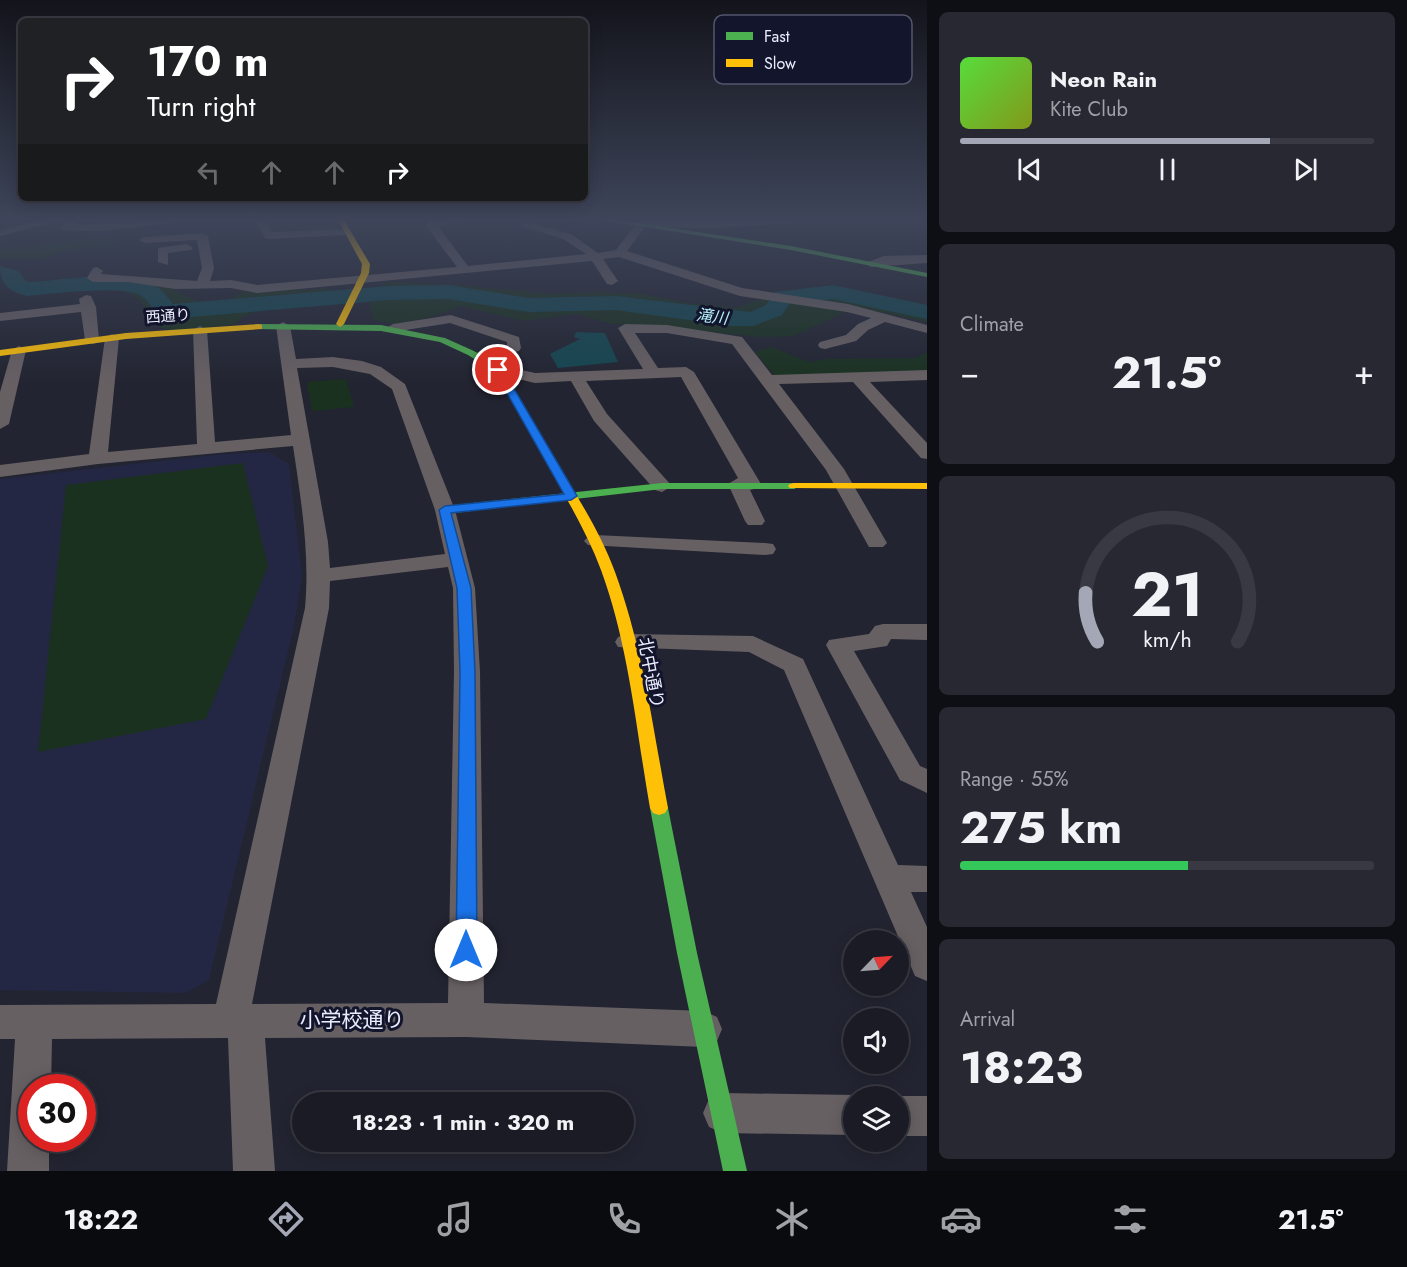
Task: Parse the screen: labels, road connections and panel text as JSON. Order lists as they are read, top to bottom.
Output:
{
  "streets": {
    "street": ["西通り", "北中通り", "小学校通り"]
  },
  "crossings": [
    ["西通り", "北中通り"],
    ["北中通り", "小学校通り"]
  ],
  "water": ["滝川"],
  "legend": ["Fast", "Slow"],
  "north": "top right",
  "page": {
    "turn": ["170 m", "Turn right"],
    "song": ["Neon Rain", "Kite Club"],
    "tile": [
      "Climate",
      ["Range · 55%", "275 km"],
      ["Arrival", "18:23"]
    ],
    "heat": ["−", "21.5°", "+"],
    "limit": "30",
    "trip": "18:23 · 1 min · 320 m",
    "tabs": ["18:22", "21.5°"],
    "gauge": ["21", "km/h"]
  }
}
